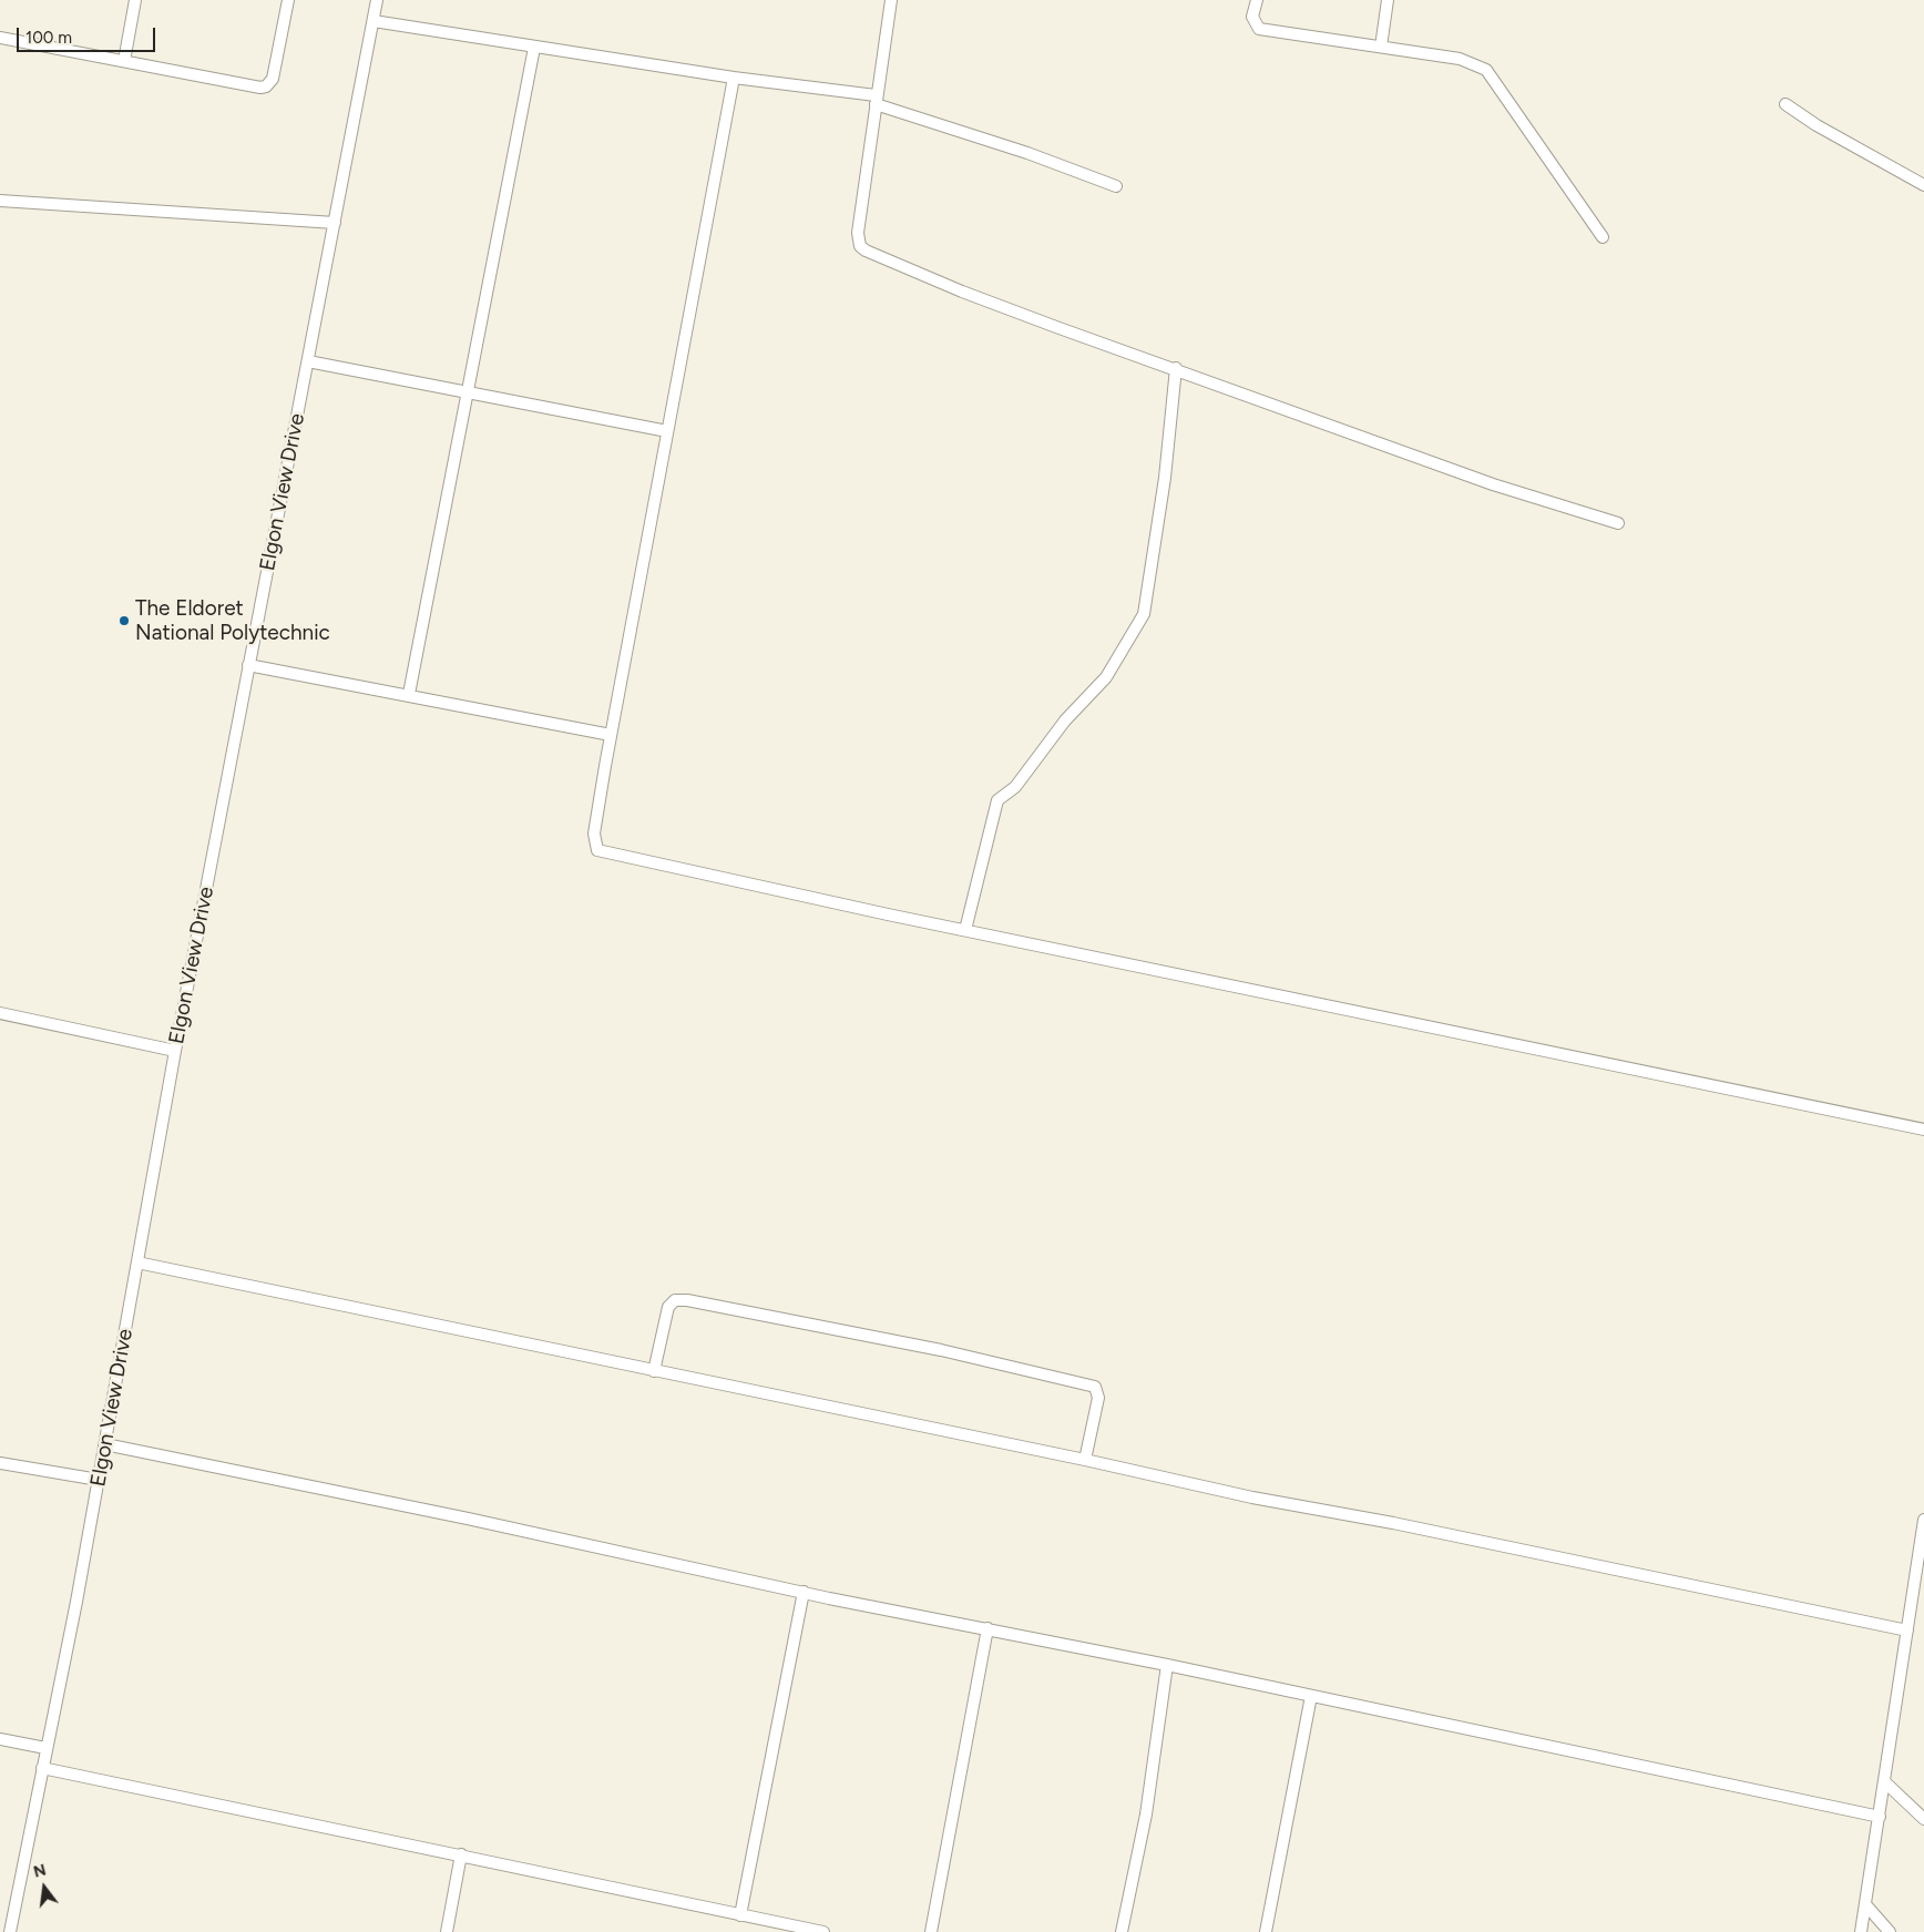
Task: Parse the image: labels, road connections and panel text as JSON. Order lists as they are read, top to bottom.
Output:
{
  "streets": {
    "street": ["Elgon View Drive"]
  },
  "places": ["The Eldoret National Polytechnic"],
  "scale_bar": "100 m",
  "north": "top"
}
